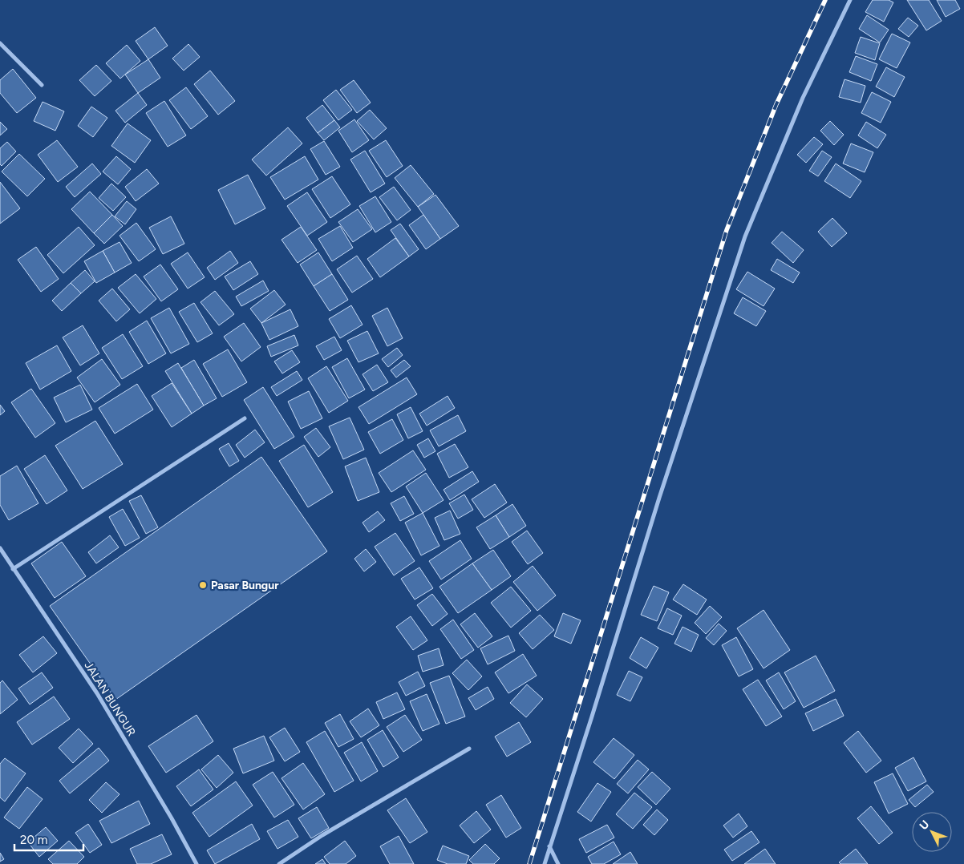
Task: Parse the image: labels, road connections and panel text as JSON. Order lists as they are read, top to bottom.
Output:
{
  "streets": {
    "street": ["JALAN BUNGUR"]
  },
  "places": ["Pasar Bungur"],
  "scale_bar": "20 m",
  "north": "top left"
}
